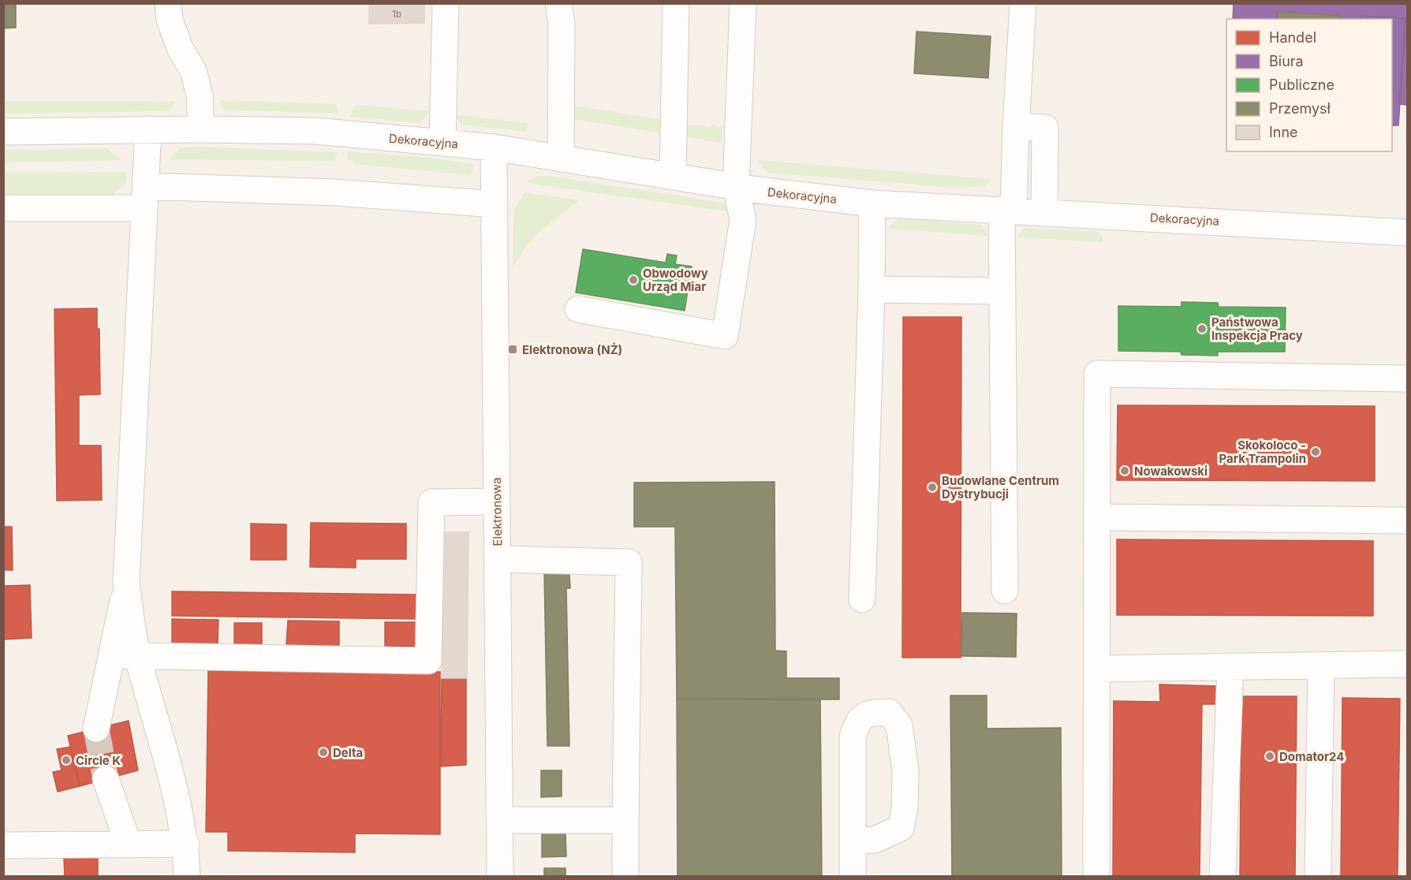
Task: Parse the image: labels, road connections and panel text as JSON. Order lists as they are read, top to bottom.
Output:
{
  "streets": {
    "street": ["Dekoracyjna", "Elektronowa"]
  },
  "crossings": [
    ["Dekoracyjna", "Elektronowa"]
  ],
  "places": {
    "other": [
      "Obwodowy Urząd Miar",
      "Państwowa Inspekcja Pracy",
      "Skokoloco - Park Trampolin",
      "Nowakowski",
      "Budowlane Centrum Dystrybucji",
      "Delta",
      "Domator24",
      "Circle K"
    ],
    "transit": ["Elektronowa (NŻ)"]
  },
  "house_numbers": ["1b"],
  "legend": [
    "Handel",
    "Biura",
    "Publiczne",
    "Przemysł",
    "Inne"
  ]
}
